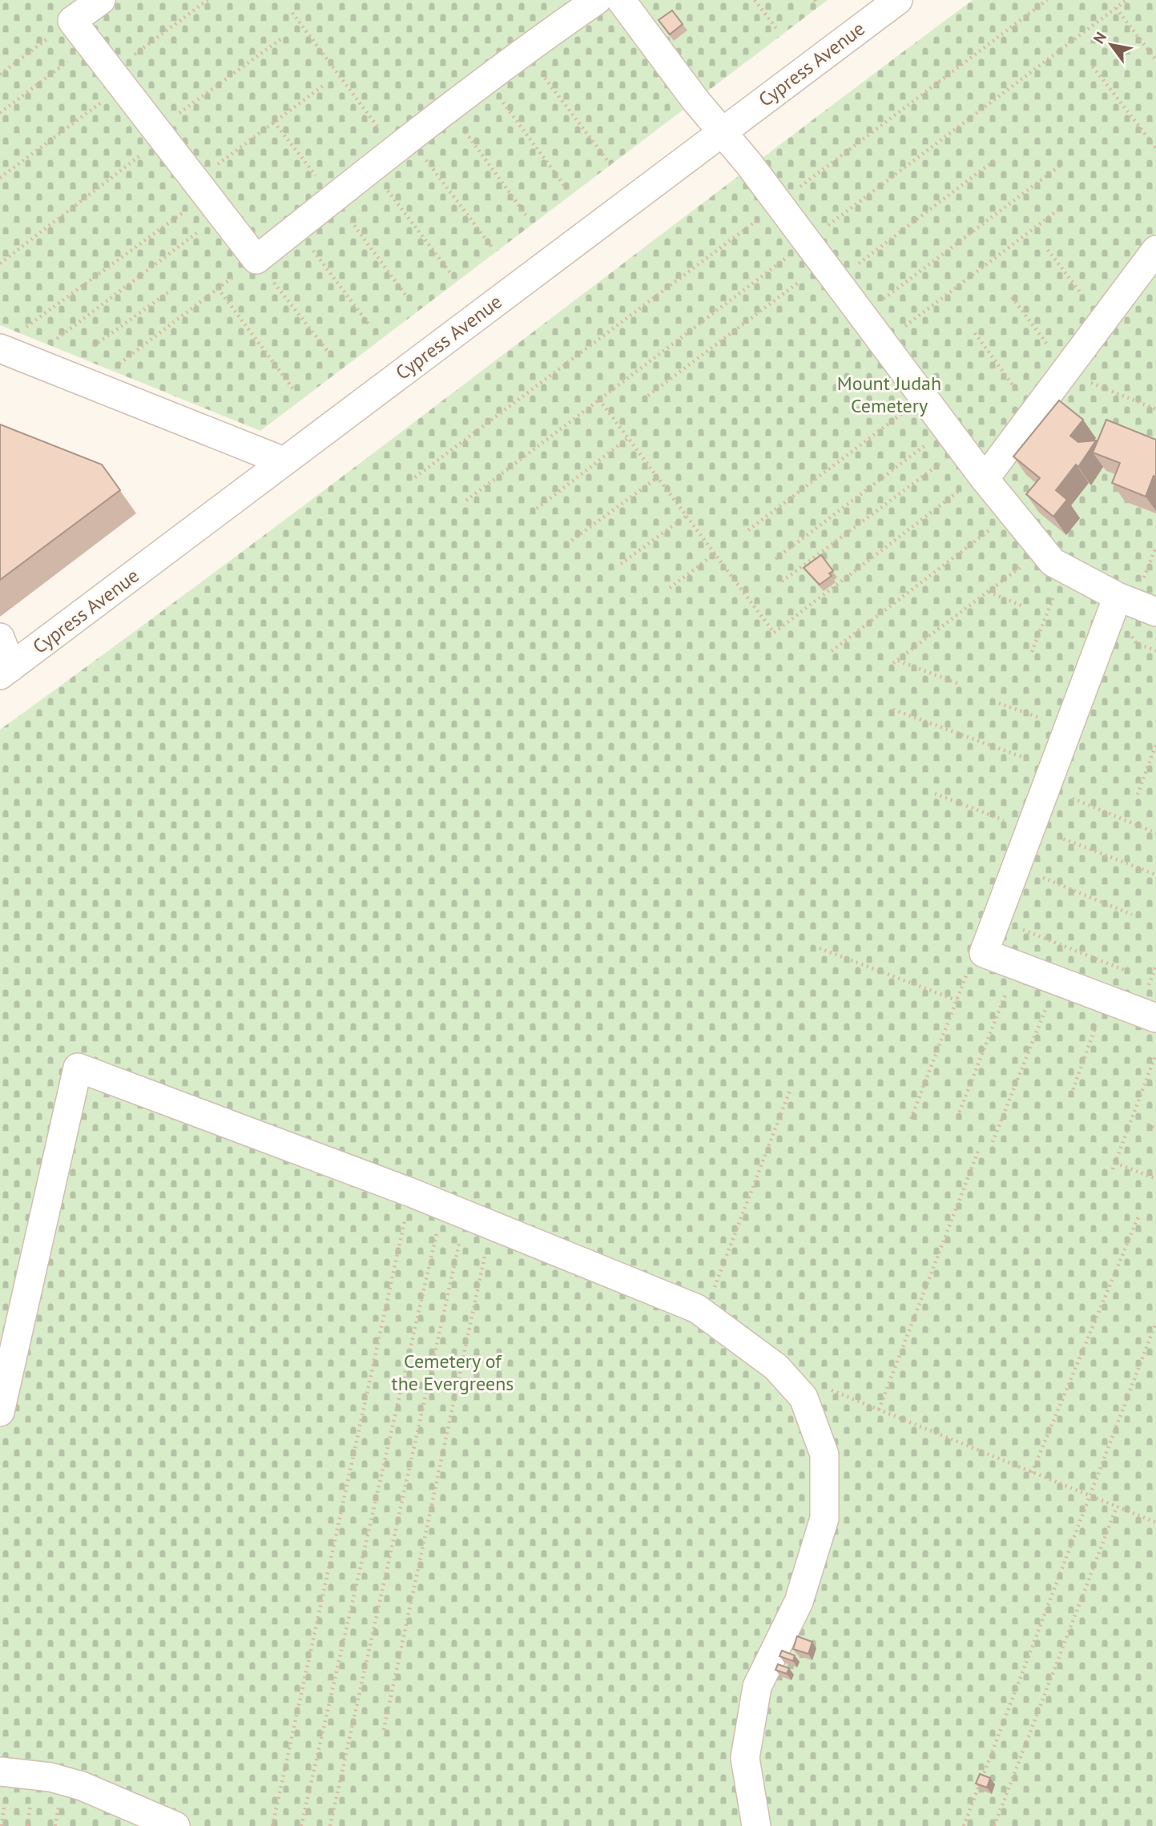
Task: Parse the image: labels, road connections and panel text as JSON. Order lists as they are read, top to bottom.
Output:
{
  "streets": {
    "street": ["Cypress Avenue"]
  },
  "parks": ["Mount Judah Cemetery", "Cemetery of the Evergreens"],
  "north": "top left"
}
